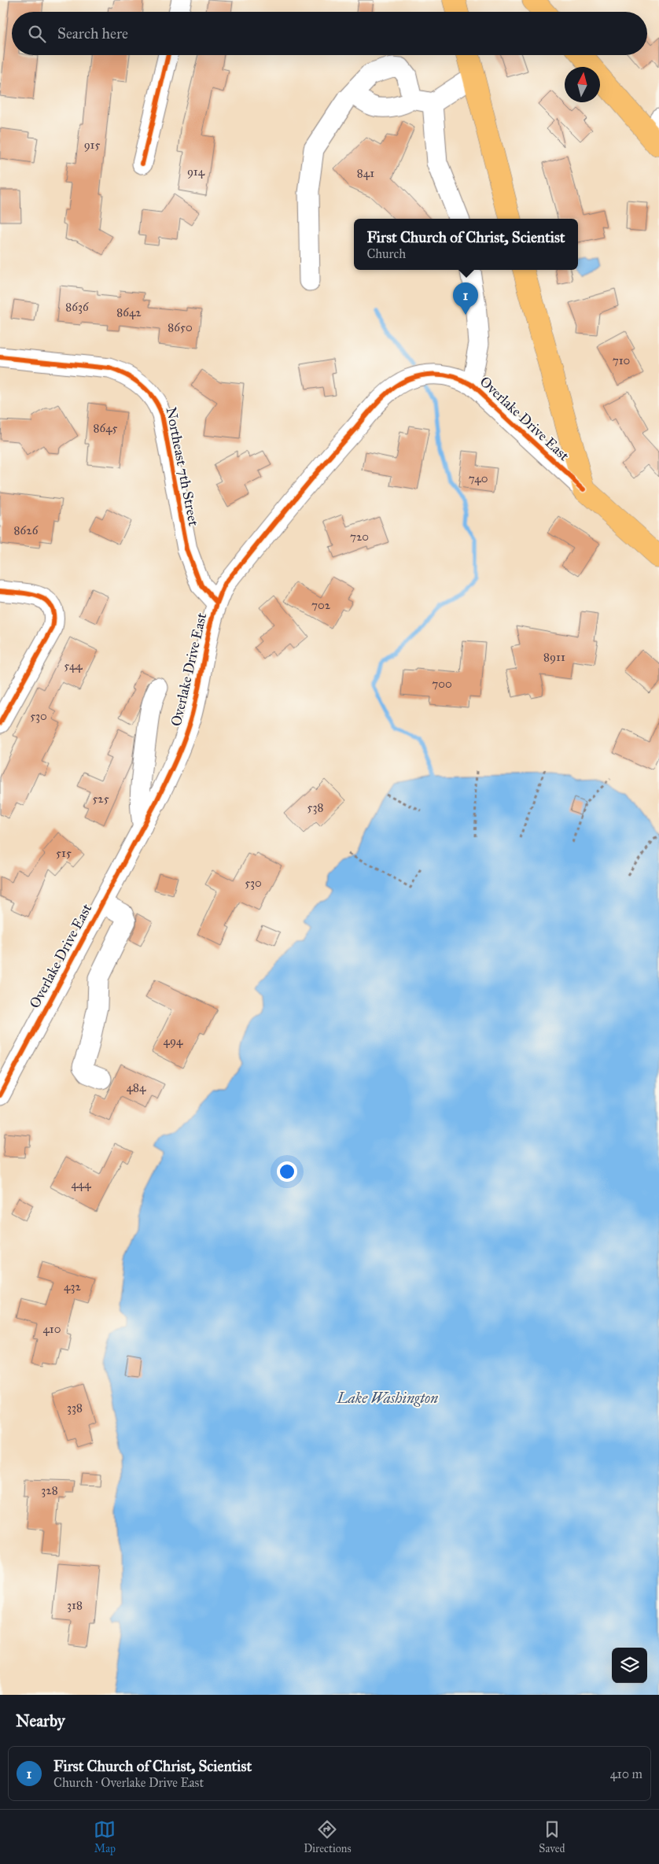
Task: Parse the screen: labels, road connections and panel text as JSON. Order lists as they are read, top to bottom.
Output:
{
  "streets": {
    "street": ["Overlake Drive East", "Northeast 7th Street"]
  },
  "crossings": [
    ["Overlake Drive East", "Northeast 7th Street"]
  ],
  "water": ["Lake Washington"],
  "house_numbers": [
    "915",
    "914",
    "841",
    "8636",
    "8642",
    "8650",
    "710",
    "8645",
    "740",
    "8626",
    "720",
    "702",
    "8911",
    "544",
    "700",
    "530",
    "525",
    "538",
    "515",
    "530",
    "494",
    "484",
    "444",
    "432",
    "410",
    "338",
    "328",
    "318"
  ],
  "north": "top",
  "page": {
    "search": "Search here",
    "popup": ["First Church of Christ, Scientist", "Church"],
    "pins": "1",
    "heading": "Nearby",
    "list": [
      {
        "mark": "1",
        "name": "First Church of Christ, Scientist",
        "note": "Church · Overlake Drive East",
        "value": "410 m"
      }
    ],
    "nav": ["Map", "Directions", "Saved"]
  }
}
